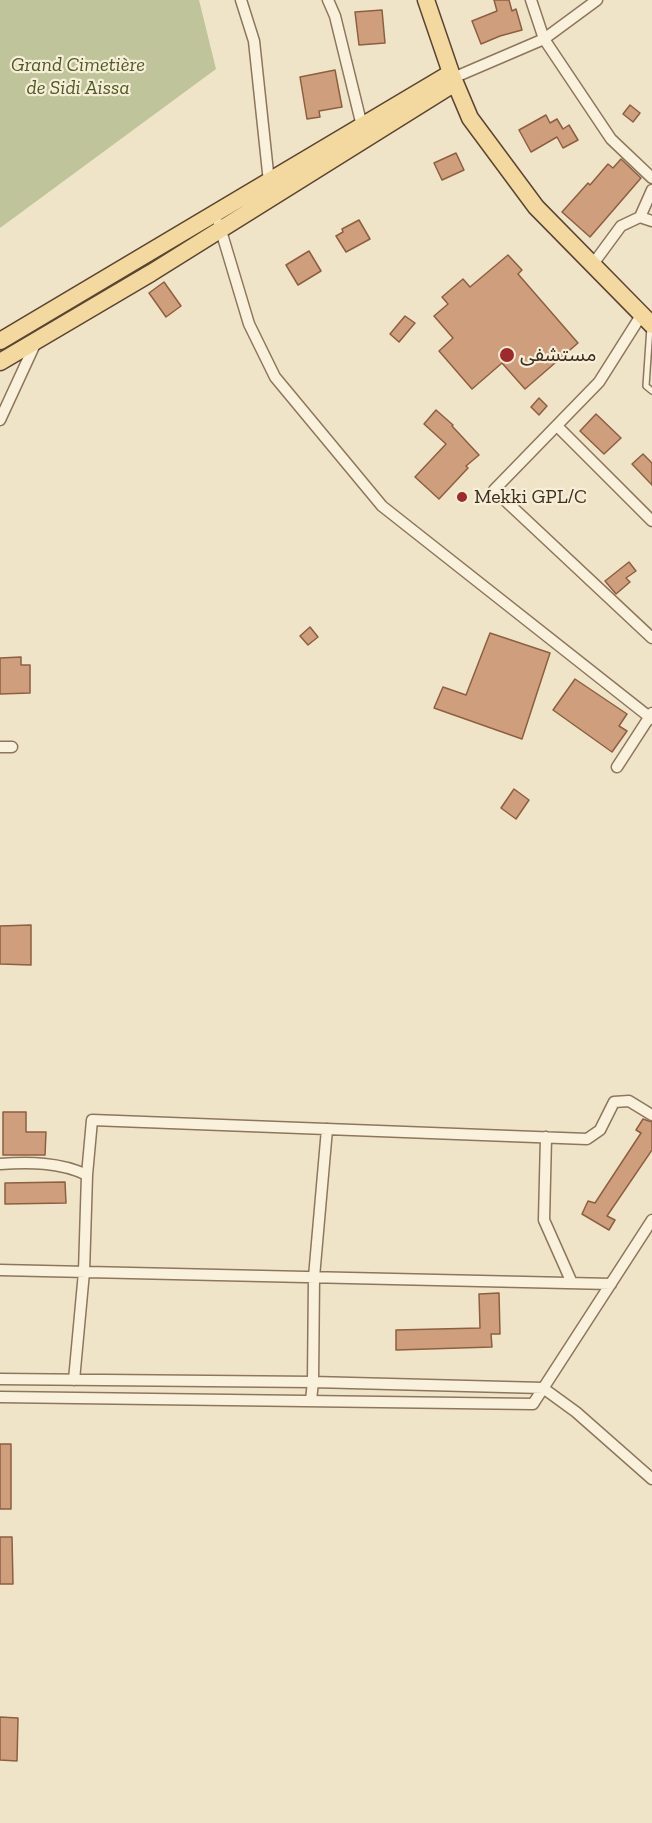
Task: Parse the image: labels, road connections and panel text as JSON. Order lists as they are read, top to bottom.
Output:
{
  "parks": ["Grand Cimetière de Sidi Aissa"],
  "places": ["مستشفى", "Mekki GPL/C"]
}
